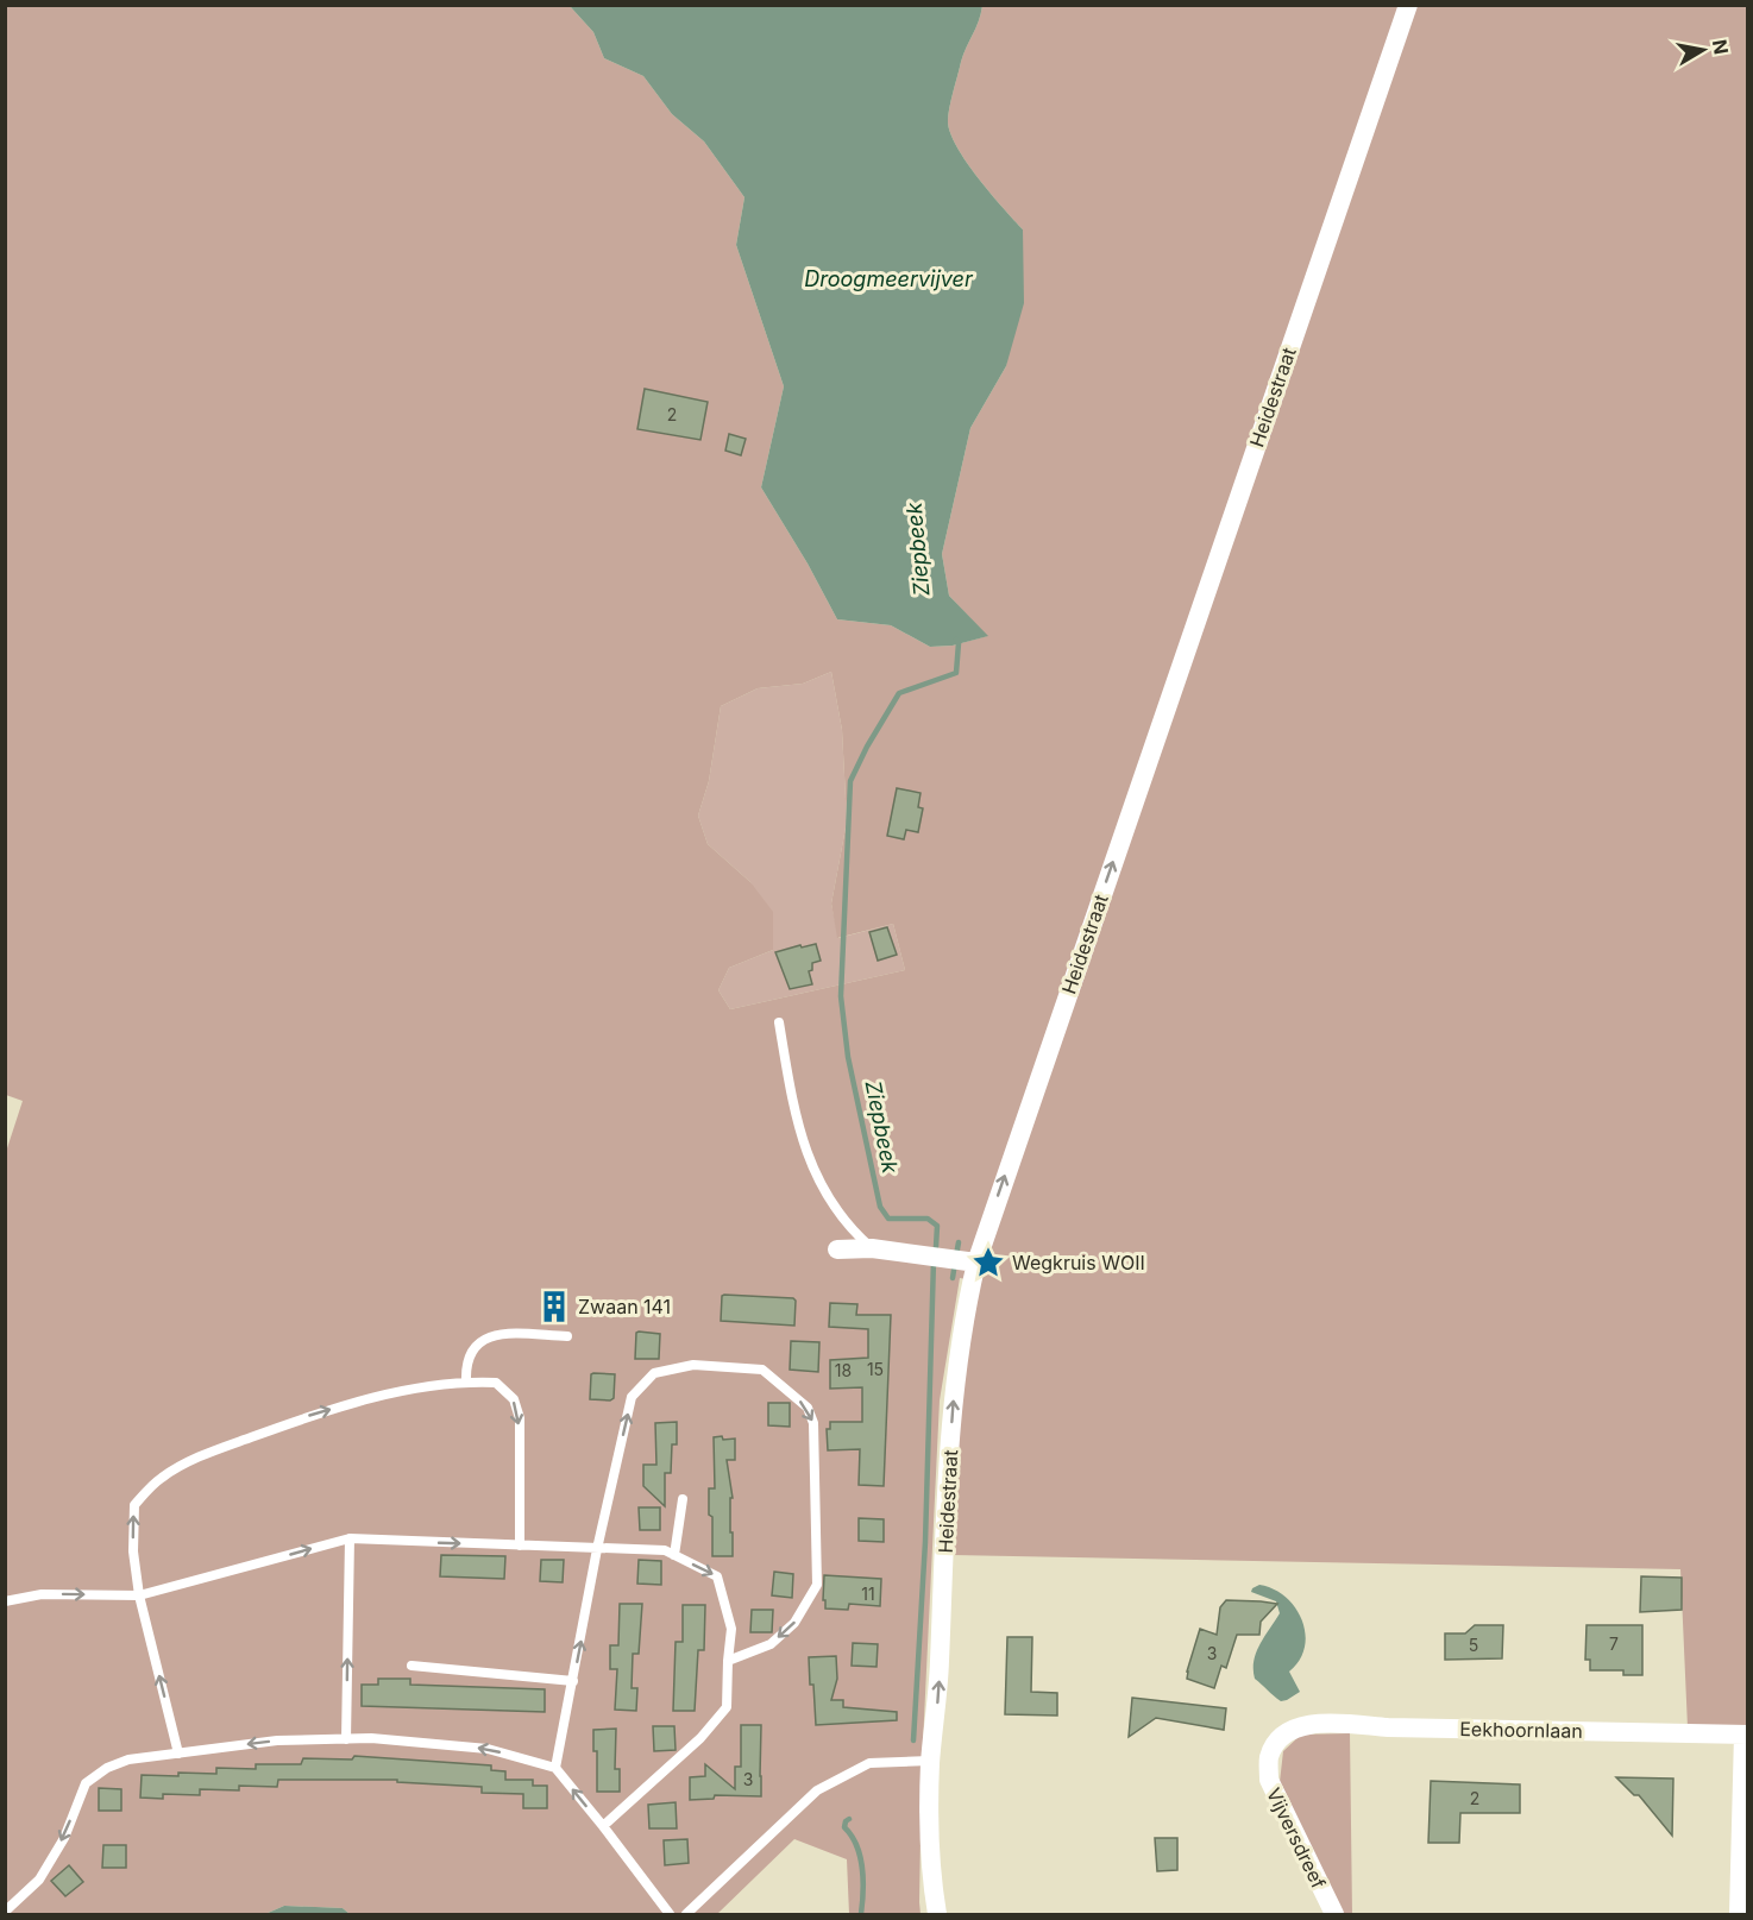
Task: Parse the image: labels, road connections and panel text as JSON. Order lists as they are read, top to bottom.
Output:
{
  "streets": {
    "street": ["Heidestraat", "Eekhoornlaan", "Vijversdreef"]
  },
  "crossings": [
    ["Eekhoornlaan", "Vijversdreef"]
  ],
  "one_way": ["Heidestraat"],
  "water": ["Droogmeervijver", "Ziepbeek"],
  "places": {
    "place": ["Wegkruis WOII"],
    "building": ["Zwaan 141"]
  },
  "house_numbers": [
    "2",
    "15",
    "18",
    "11",
    "7",
    "5",
    "3",
    "3",
    "2"
  ],
  "north": "right"
}
